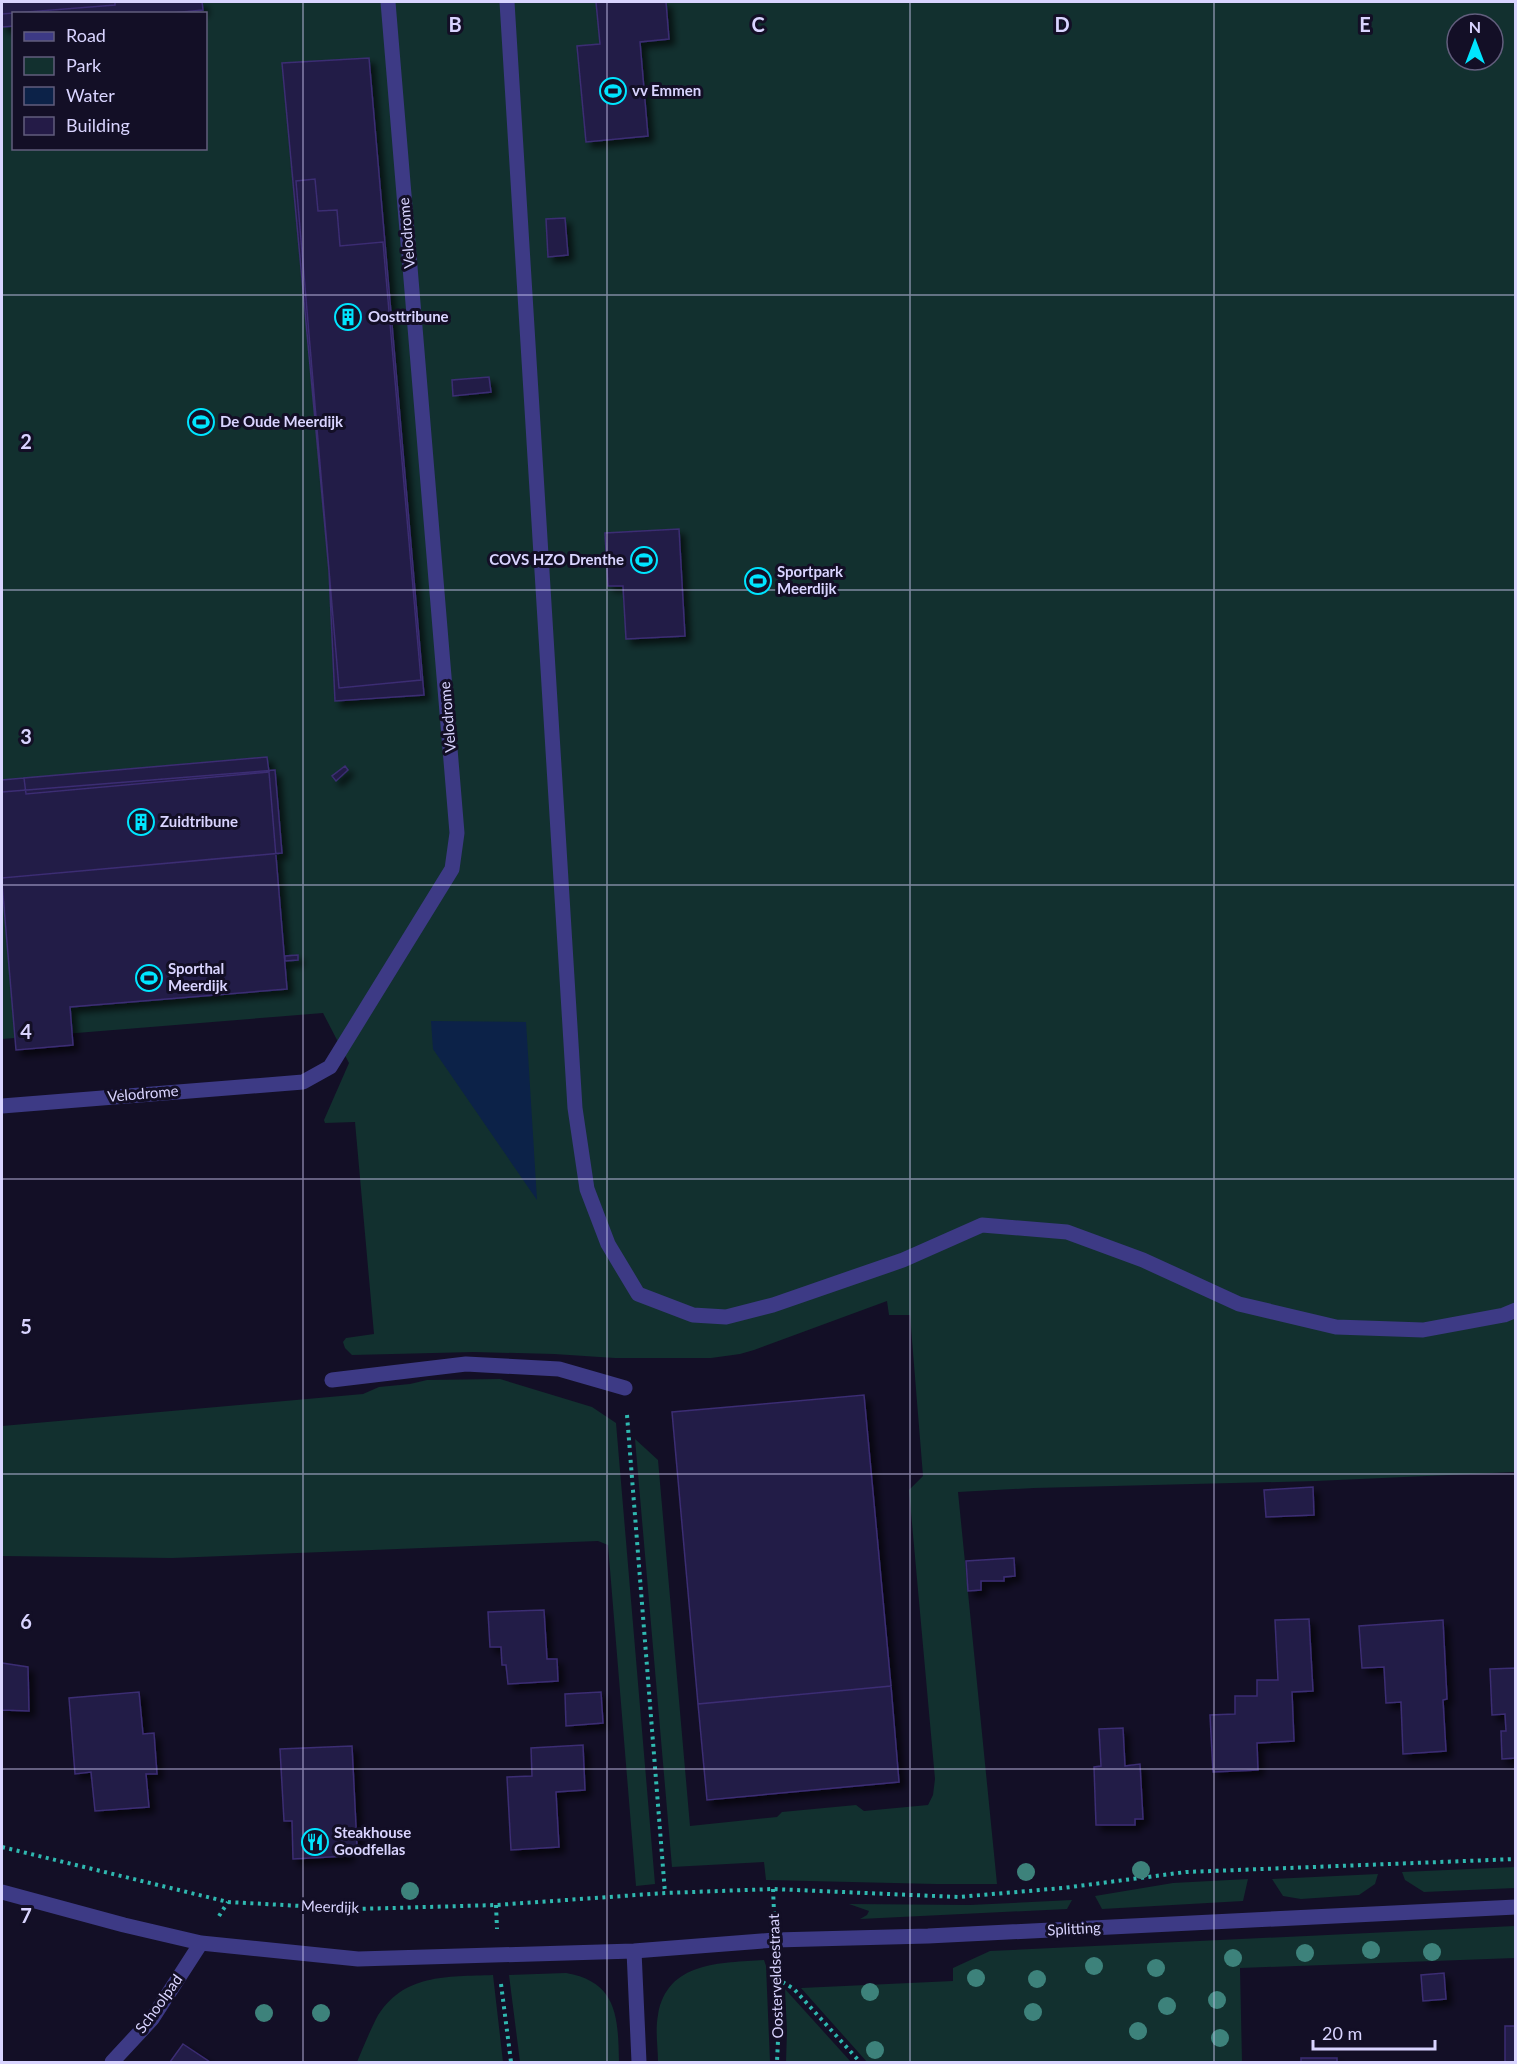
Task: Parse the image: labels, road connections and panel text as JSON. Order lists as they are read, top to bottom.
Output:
{
  "streets": {
    "street": ["Velodrome", "Splitting", "Schoolpad"],
    "path": ["Meerdijk", "Oosterveldsestraat"]
  },
  "crossings": [
    ["Splitting", "Oosterveldsestraat"]
  ],
  "places": {
    "sports": [
      "vv Emmen",
      "De Oude Meerdijk",
      "COVS HZO Drenthe",
      "Sportpark Meerdijk",
      "Sporthal Meerdijk"
    ],
    "building": ["Oosttribune", "Zuidtribune"],
    "restaurant": ["Steakhouse Goodfellas"]
  },
  "legend": [
    "Road",
    "Park",
    "Water",
    "Building"
  ],
  "scale_bar": "20 m",
  "north": "top",
  "grid": {
    "columns": [
      "B",
      "C",
      "D",
      "E"
    ],
    "rows": [
      "2",
      "3",
      "4",
      "5",
      "6",
      "7"
    ]
  }
}
